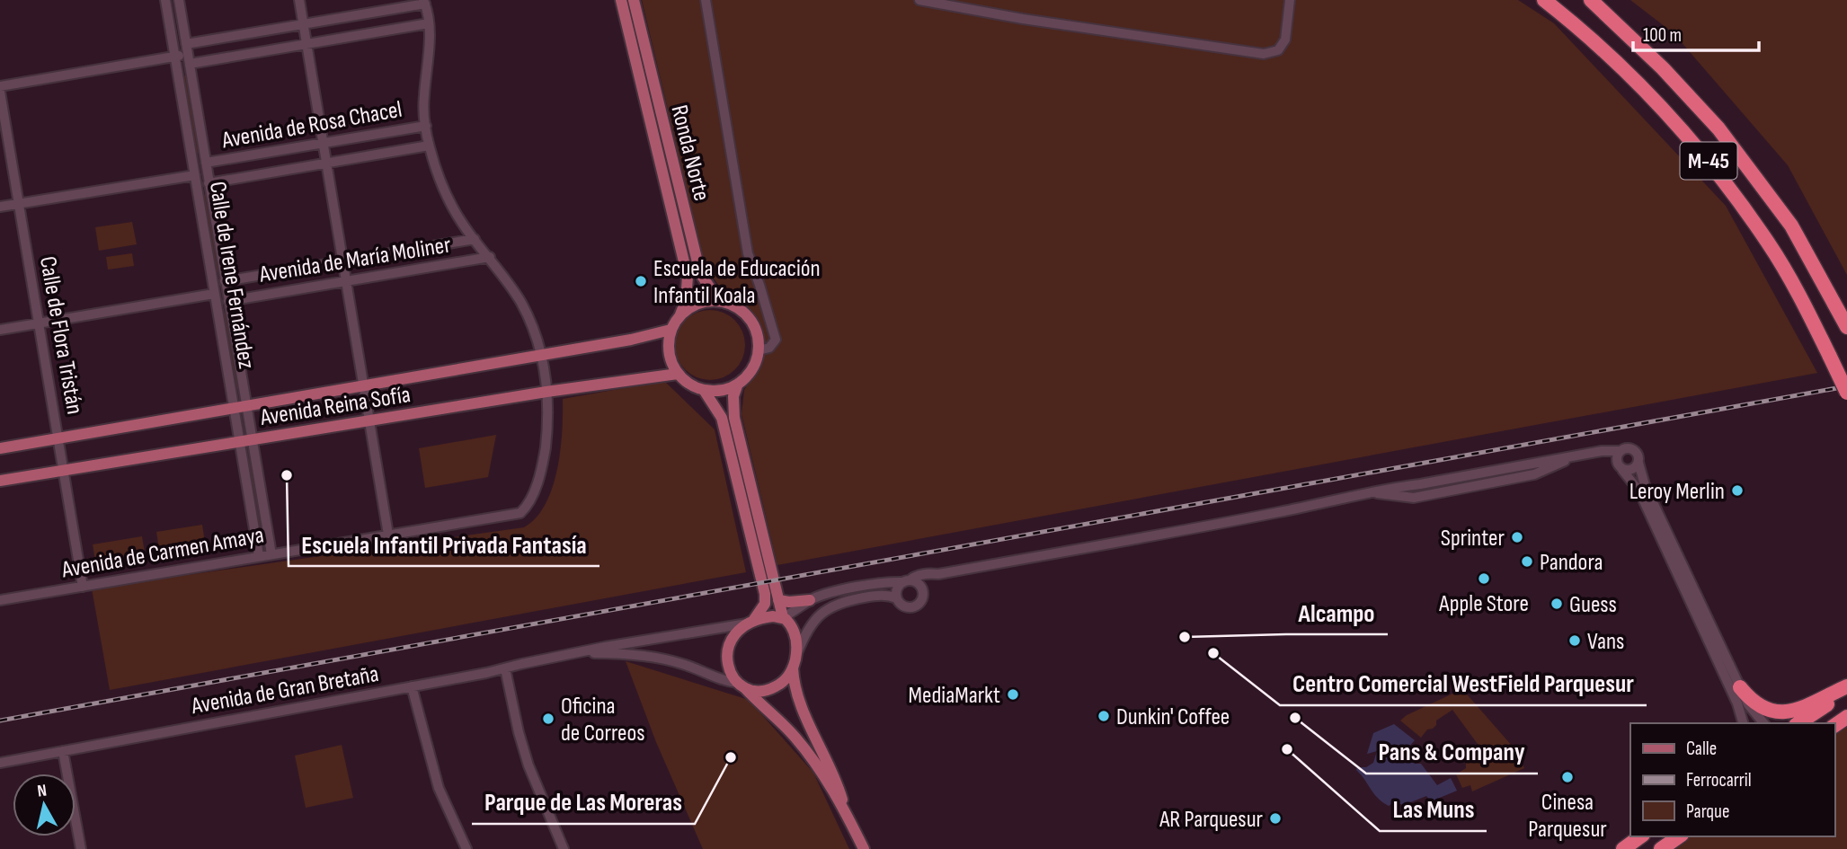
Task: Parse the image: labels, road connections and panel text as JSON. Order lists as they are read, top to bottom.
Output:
{
  "streets": {
    "highway": ["M-45"],
    "main road": ["Ronda Norte", "Avenida Reina Sofía", "Avenida de Gran Bretaña"],
    "street": [
      "Avenida de Rosa Chacel",
      "Avenida de María Moliner",
      "Calle de Irene Fernández",
      "Calle de Flora Tristán",
      "Avenida de Carmen Amaya"
    ]
  },
  "crossings": [
    ["Avenida de Rosa Chacel", "Calle de Irene Fernández"],
    ["Avenida de Rosa Chacel", "Avenida de Carmen Amaya"],
    ["Ronda Norte", "Avenida Reina Sofía"],
    ["Avenida de María Moliner", "Calle de Irene Fernández"],
    ["Avenida de María Moliner", "Avenida de Carmen Amaya"],
    ["Calle de Irene Fernández", "Avenida Reina Sofía"],
    ["Calle de Irene Fernández", "Avenida de Carmen Amaya"],
    ["Calle de Flora Tristán", "Avenida Reina Sofía"],
    ["Calle de Flora Tristán", "Avenida de Carmen Amaya"],
    ["Avenida Reina Sofía", "Avenida de Carmen Amaya"]
  ],
  "places": [
    "Escuela de Educación Infantil Koala",
    "Escuela Infantil Privada Fantasía",
    "Leroy Merlin",
    "Sprinter",
    "Pandora",
    "Apple Store",
    "Guess",
    "Alcampo",
    "Vans",
    "Centro Comercial WestField Parquesur",
    "MediaMarkt",
    "Dunkin' Coffee",
    "Pans & Company",
    "Oficina de Correos",
    "Las Muns",
    "Parque de Las Moreras",
    "Cinesa Parquesur",
    "AR Parquesur"
  ],
  "legend": ["Calle", "Ferrocarril", "Parque"],
  "scale_bar": "100 m",
  "north": "top"
}
